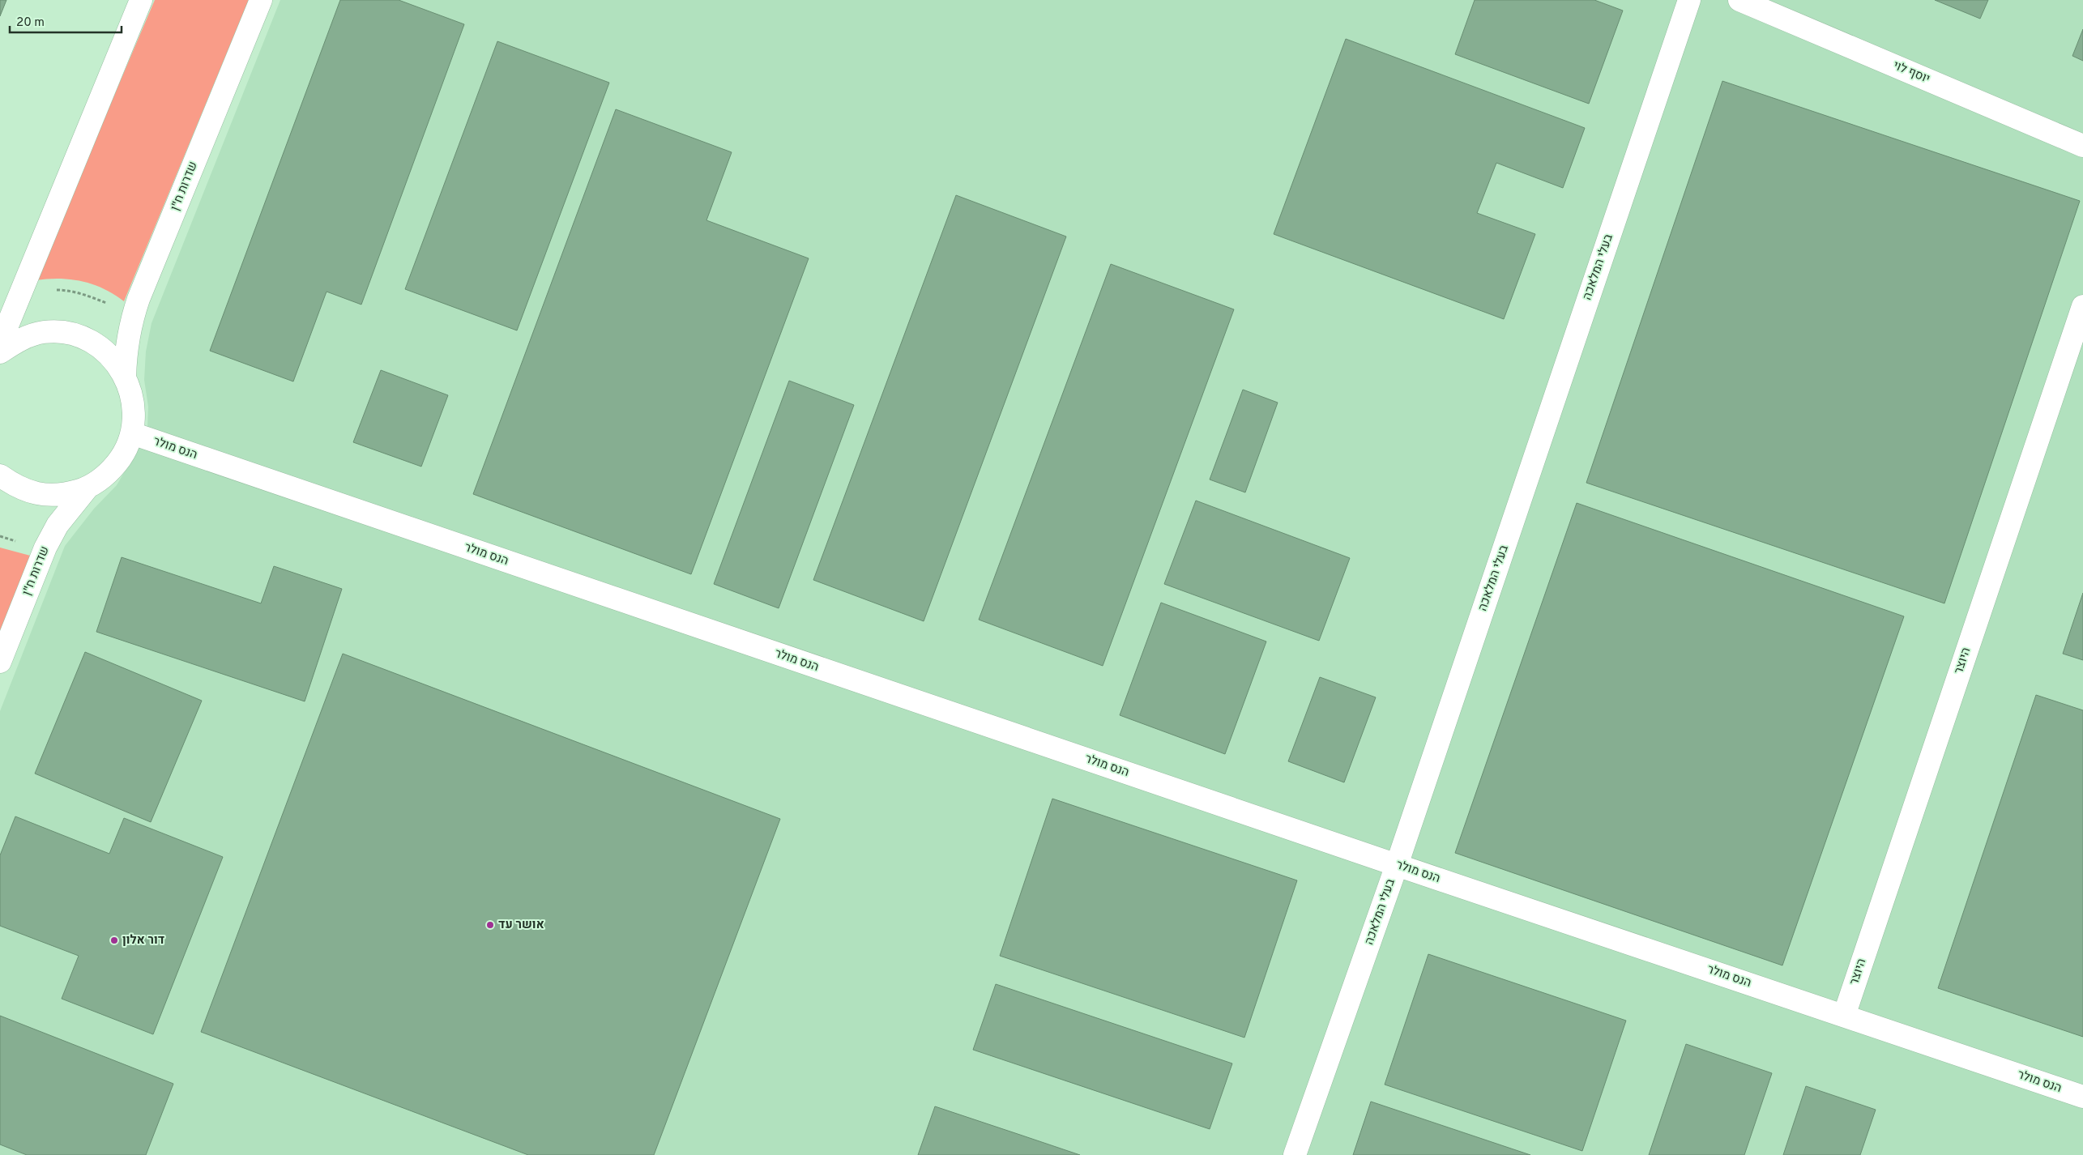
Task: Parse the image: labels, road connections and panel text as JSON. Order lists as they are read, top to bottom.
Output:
{
  "streets": {
    "street": [
      "יוסף לוי",
      "שדרות ח\"ן",
      "בעלי המלאכה",
      "הנס מולר",
      "היוצר"
    ]
  },
  "crossings": [
    ["בעלי המלאכה", "הנס מולר"],
    ["הנס מולר", "היוצר"]
  ],
  "places": ["אושר עד", "דור אלון"],
  "scale_bar": "20 m"
}
